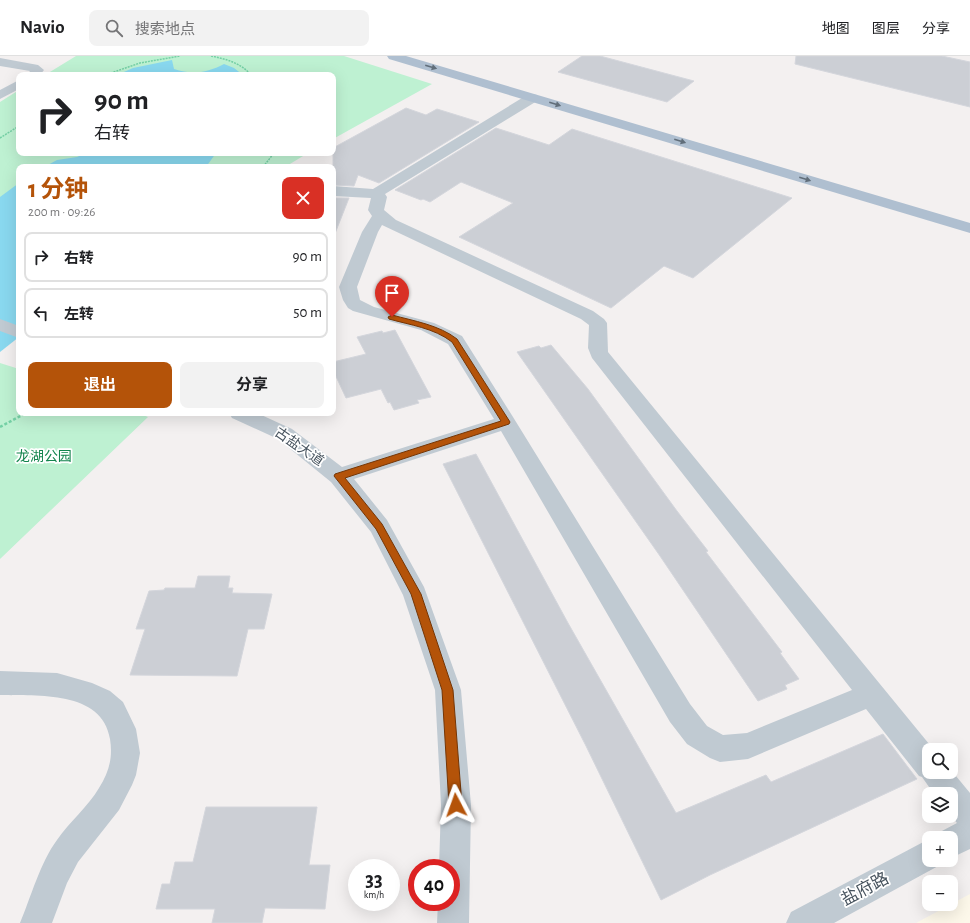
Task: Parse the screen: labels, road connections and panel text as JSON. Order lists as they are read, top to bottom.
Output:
{
  "streets": {
    "street": ["古盐大道", "盐府路"]
  },
  "parks": ["龙湖公园"],
  "page": {
    "header": "Navio",
    "search": "搜索地点",
    "nav": ["地图", "图层", "分享"],
    "turn": ["90 m", "右转"],
    "heading": ["1 分钟", "200 m · 09:26"],
    "list": [
      {
        "name": "右转",
        "value": "90 m"
      },
      {
        "name": "左转",
        "value": "50 m"
      }
    ],
    "buttons": ["退出", "分享"],
    "map_buttons": ["+", "−"],
    "speed": "33 km/h",
    "limit": "40"
  }
}
